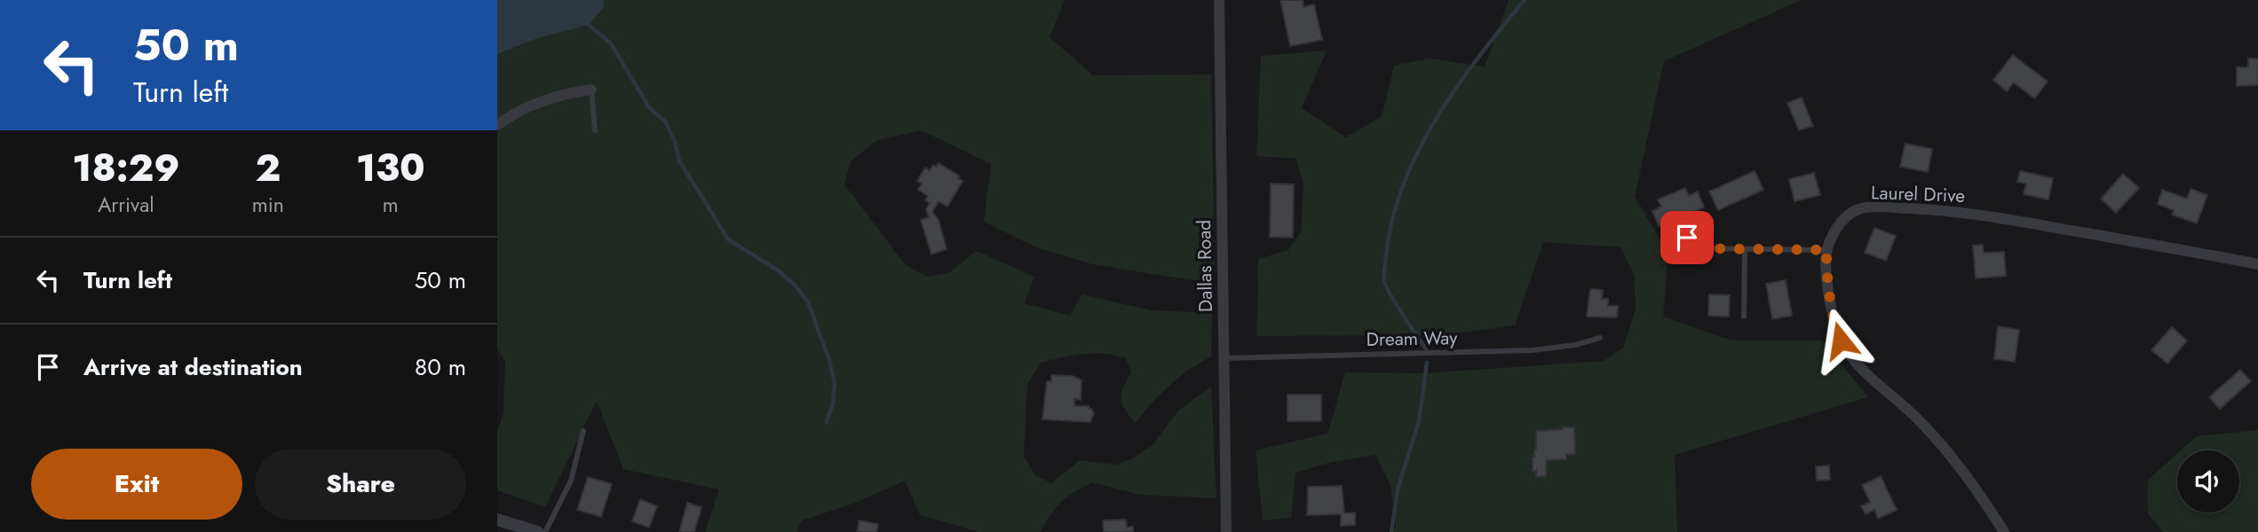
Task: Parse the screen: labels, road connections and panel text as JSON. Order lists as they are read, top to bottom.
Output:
{
  "streets": {
    "street": ["Laurel Drive", "Dallas Road"],
    "lane": ["Dream Way"]
  },
  "crossings": [
    ["Dallas Road", "Dream Way"]
  ],
  "page": {
    "turn": ["50 m", "Turn left"],
    "eta": [
      "18:29",
      "Arrival",
      "2",
      "min",
      "130",
      "m"
    ],
    "list": [
      {
        "name": "Turn left",
        "value": "50 m"
      },
      {
        "name": "Arrive at destination",
        "value": "80 m"
      }
    ],
    "buttons": ["Exit", "Share"]
  }
}
